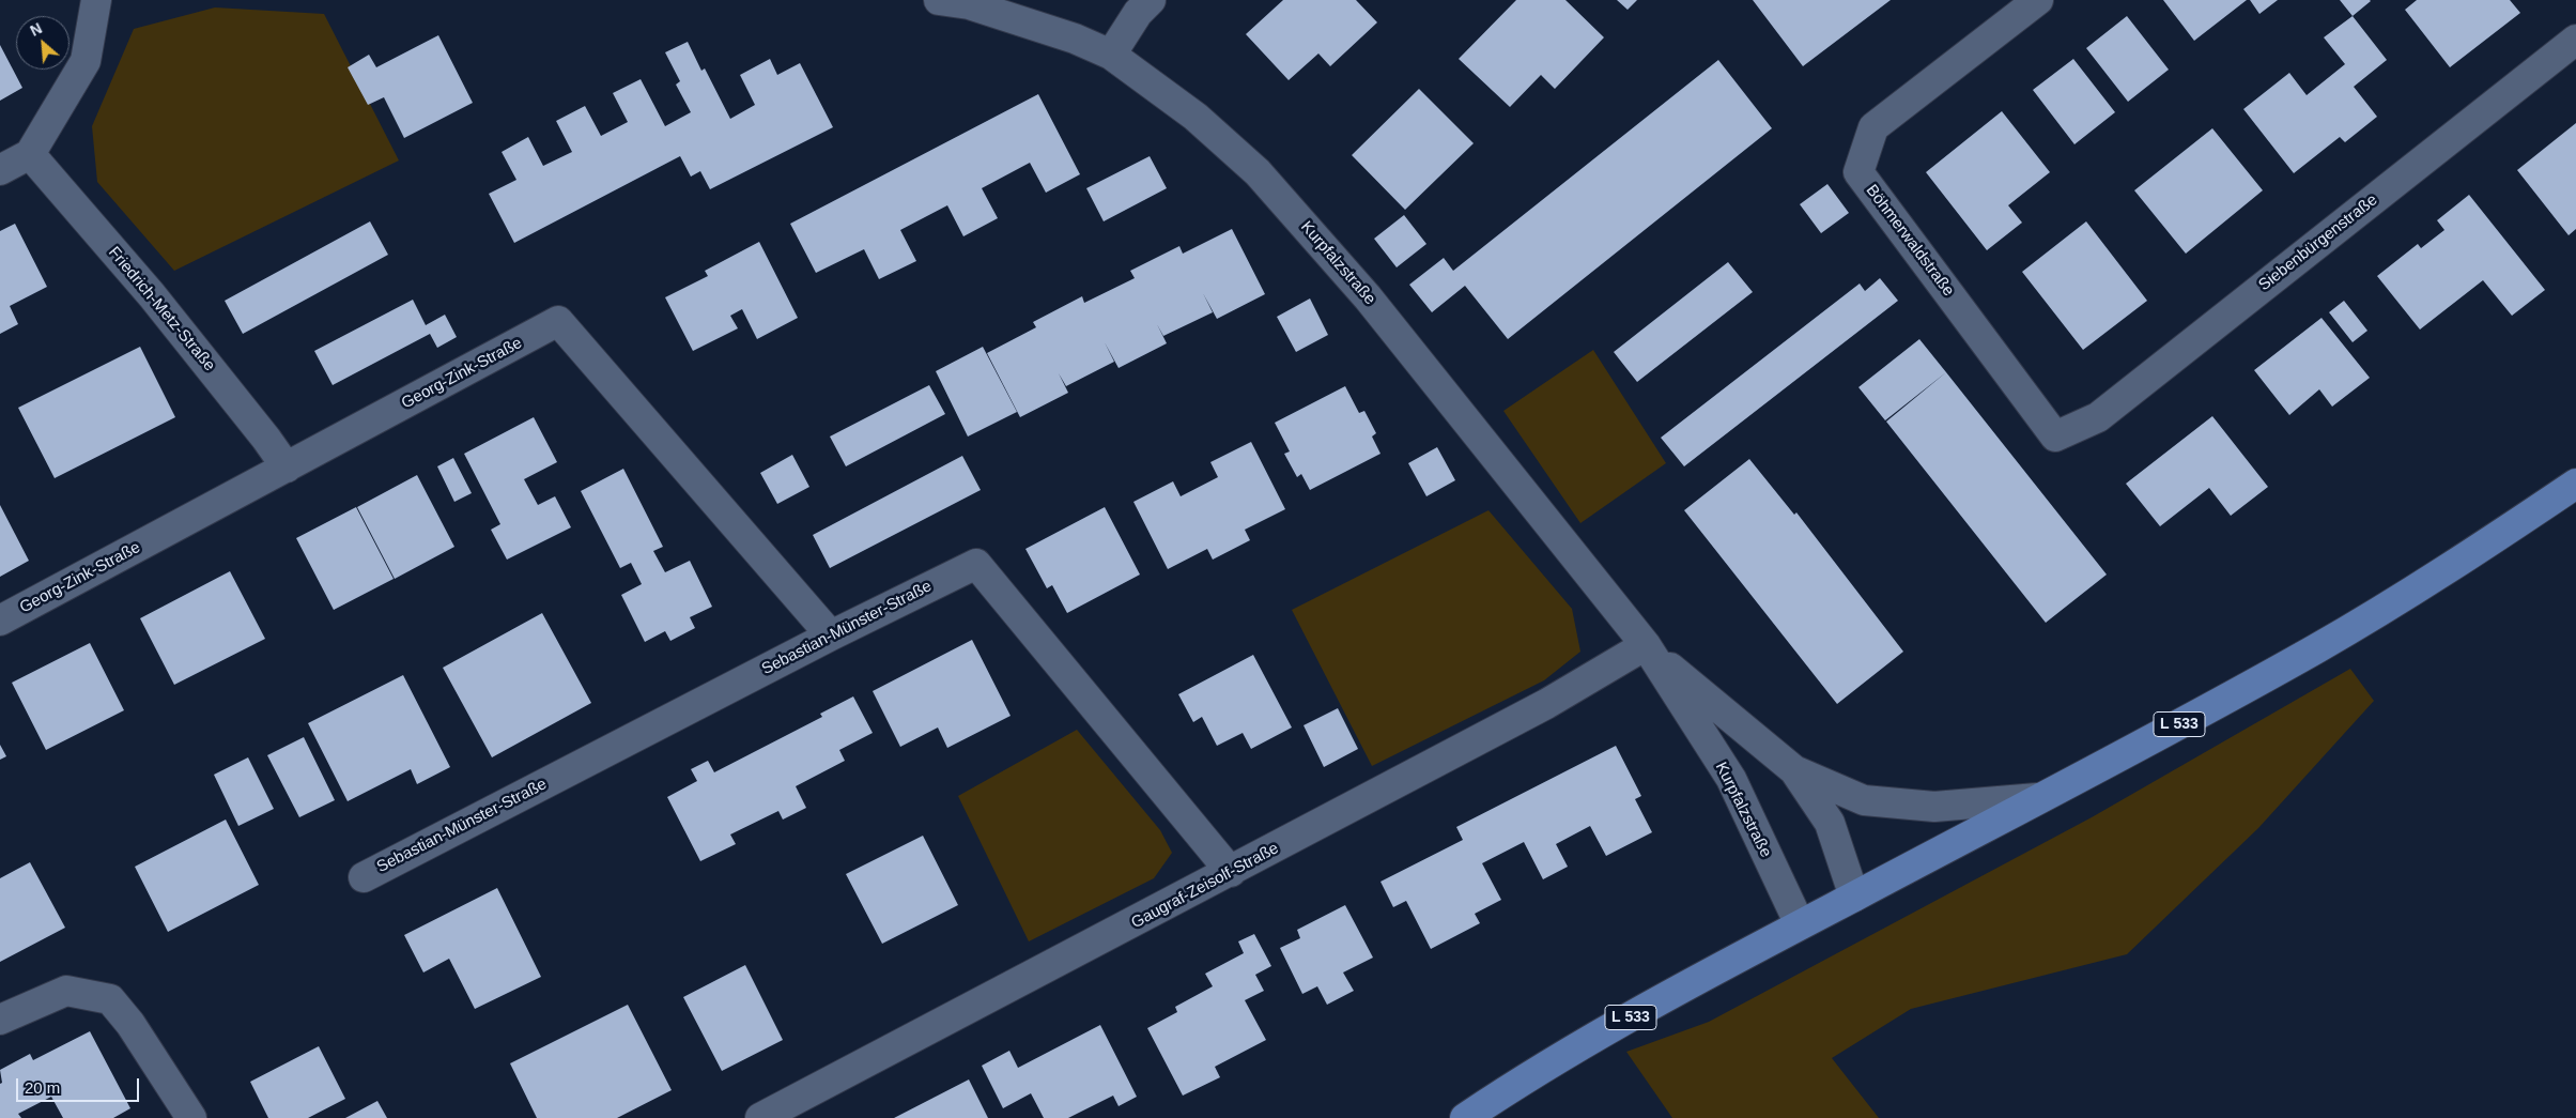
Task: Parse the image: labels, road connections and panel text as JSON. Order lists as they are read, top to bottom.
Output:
{
  "streets": {
    "main road": ["L 533"],
    "street": [
      "Böhmerwaldstraße",
      "Siebenbürgenstraße",
      "Kurpfalzstraße",
      "Friedrich-Metz-Straße",
      "Georg-Zink-Straße",
      "Sebastian-Münster-Straße",
      "Gaugraf-Zeisolf-Straße"
    ]
  },
  "crossings": [
    ["Böhmerwaldstraße", "Siebenbürgenstraße"],
    ["Kurpfalzstraße", "L 533"],
    ["Kurpfalzstraße", "Gaugraf-Zeisolf-Straße"],
    ["Friedrich-Metz-Straße", "Georg-Zink-Straße"],
    ["Georg-Zink-Straße", "Sebastian-Münster-Straße"],
    ["Sebastian-Münster-Straße", "Gaugraf-Zeisolf-Straße"]
  ],
  "scale_bar": "20 m",
  "north": "top left"
}
